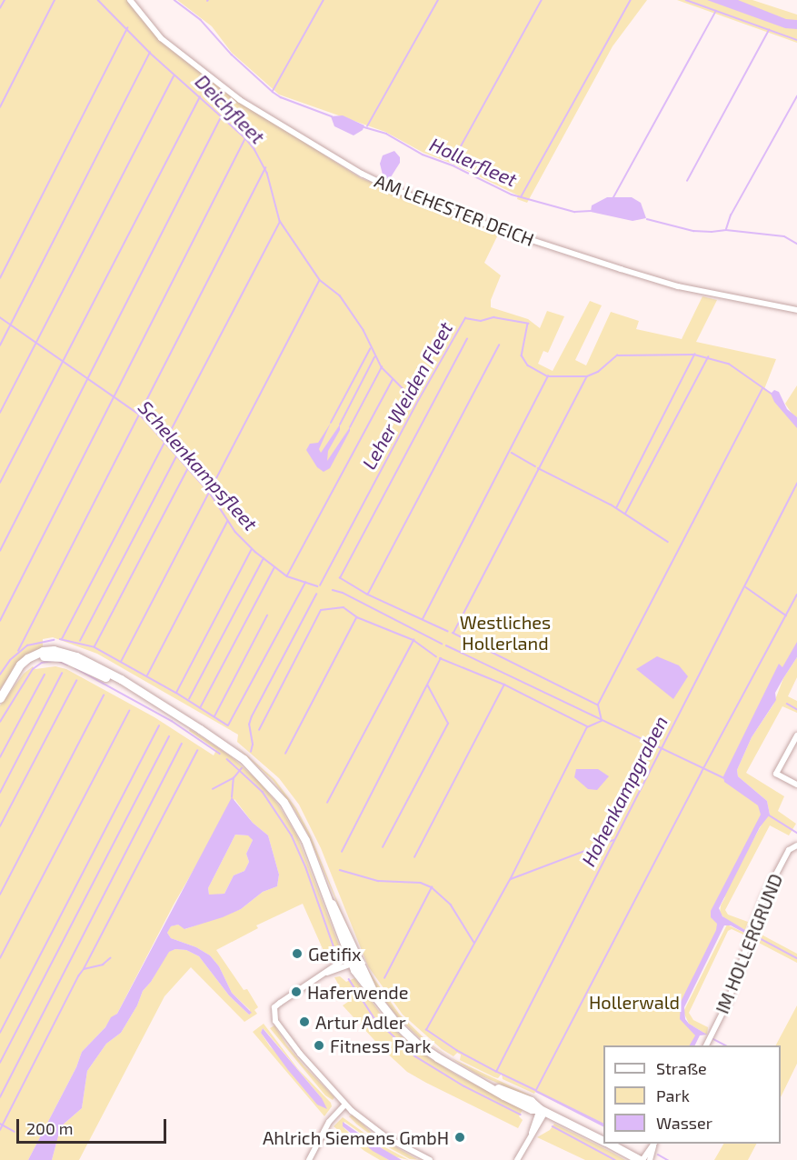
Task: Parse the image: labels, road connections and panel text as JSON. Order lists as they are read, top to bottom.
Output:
{
  "streets": {
    "street": ["AM LEHESTER DEICH", "IM HOLLERGRUND"]
  },
  "water": [
    "Deichfleet",
    "Hollerfleet",
    "Leher Weiden Fleet",
    "Schelenkampsfleet",
    "Hohenkampgraben"
  ],
  "parks": ["Westliches Hollerland", "Hollerwald"],
  "places": [
    "Getifix",
    "Haferwende",
    "Artur Adler",
    "Fitness Park",
    "Ahlrich Siemens GmbH"
  ],
  "legend": ["Straße", "Park", "Wasser"],
  "scale_bar": "200 m"
}
